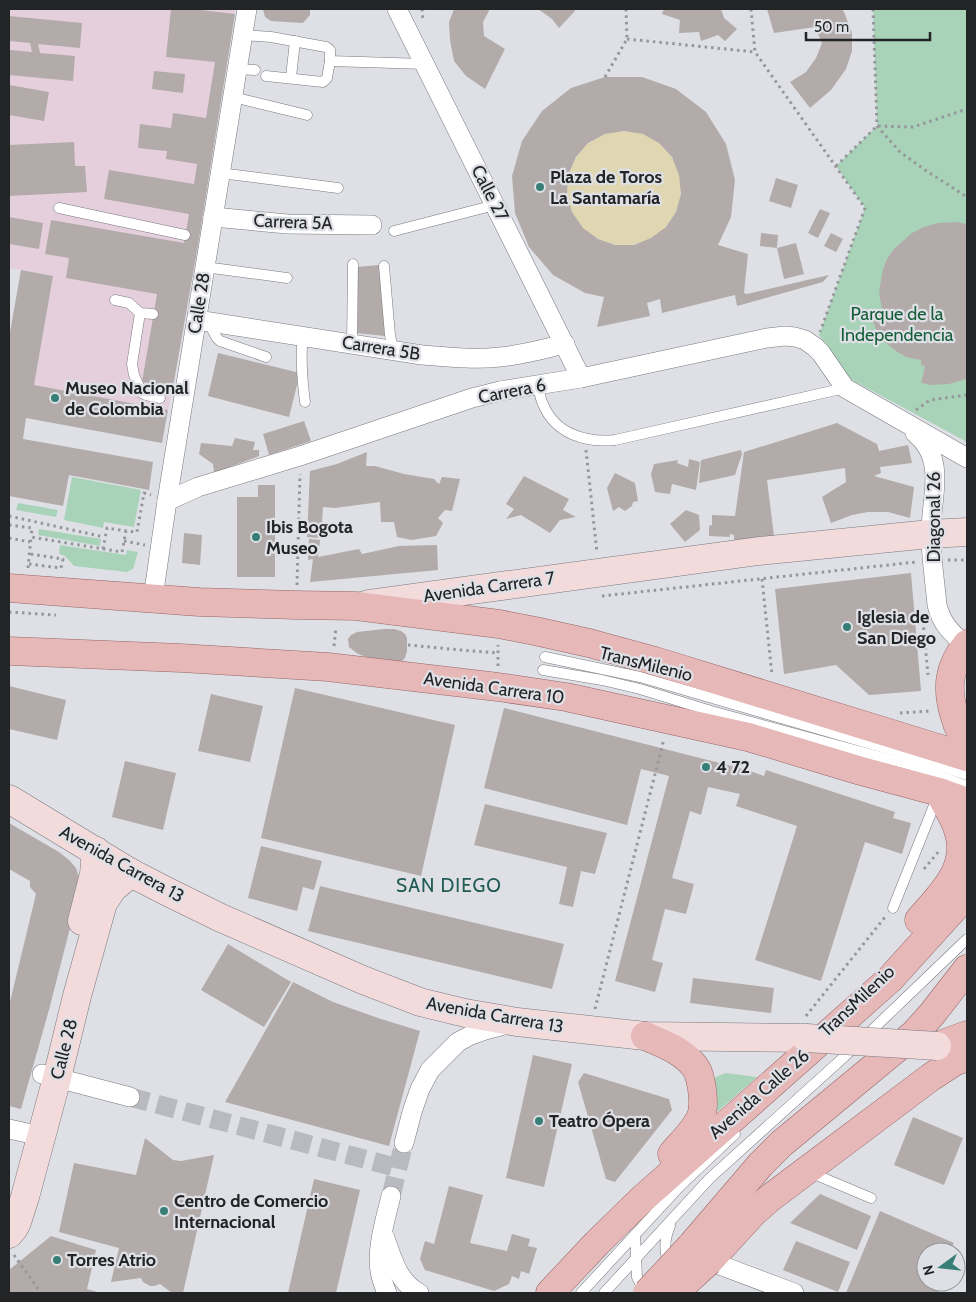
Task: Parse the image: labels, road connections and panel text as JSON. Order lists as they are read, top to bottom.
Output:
{
  "streets": {
    "main road": ["Avenida Carrera 7", "Avenida Carrera 10", "Avenida Calle 26"],
    "street": [
      "Calle 27",
      "Carrera 5A",
      "Calle 28",
      "Carrera 5B",
      "Carrera 6",
      "Diagonal 26",
      "Avenida Carrera 13"
    ],
    "lane": ["TransMilenio"]
  },
  "crossings": [
    ["Calle 27", "Carrera 5B"],
    ["Calle 27", "Carrera 6"],
    ["Carrera 5A", "Calle 28"],
    ["Calle 28", "Carrera 5B"],
    ["Calle 28", "Carrera 6"],
    ["Calle 28", "Avenida Carrera 7"],
    ["Calle 28", "Avenida Carrera 13"],
    ["Carrera 6", "Diagonal 26"],
    ["Diagonal 26", "Avenida Carrera 7"],
    ["TransMilenio", "Avenida Carrera 10"],
    ["TransMilenio", "Avenida Carrera 13"],
    ["TransMilenio", "Avenida Calle 26"],
    ["Avenida Carrera 13", "Avenida Calle 26"]
  ],
  "districts": ["SAN DIEGO"],
  "parks": ["Parque de la Independencia"],
  "places": [
    "Plaza de Toros La Santamaría",
    "Museo Nacional de Colombia",
    "Ibis Bogota Museo",
    "Iglesia de San Diego",
    "4 72",
    "Teatro Ópera",
    "Centro de Comercio Internacional",
    "Torres Atrio"
  ],
  "scale_bar": "50 m",
  "north": "left"
}
